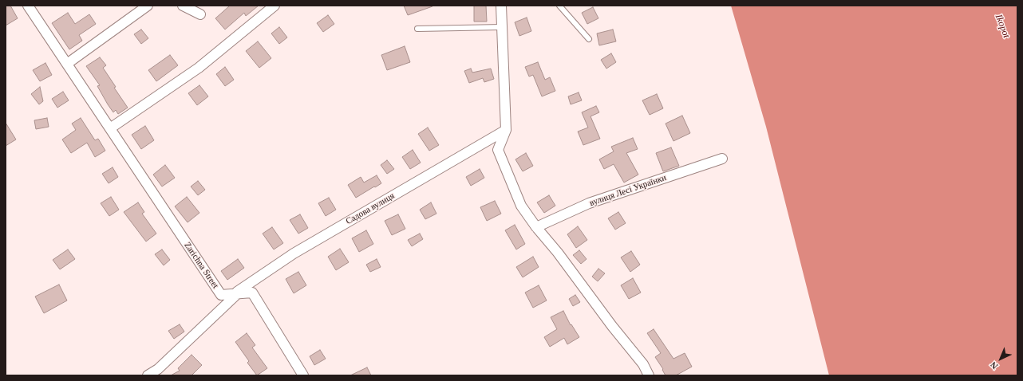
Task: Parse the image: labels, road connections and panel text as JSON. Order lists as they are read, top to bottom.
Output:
{
  "streets": {
    "street": ["вулиця Лесі Українки", "Садова вулиця", "Zarichna Street"]
  },
  "crossings": [
    ["Садова вулиця", "Zarichna Street"]
  ],
  "water": ["Ikopot"],
  "north": "bottom left"
}
